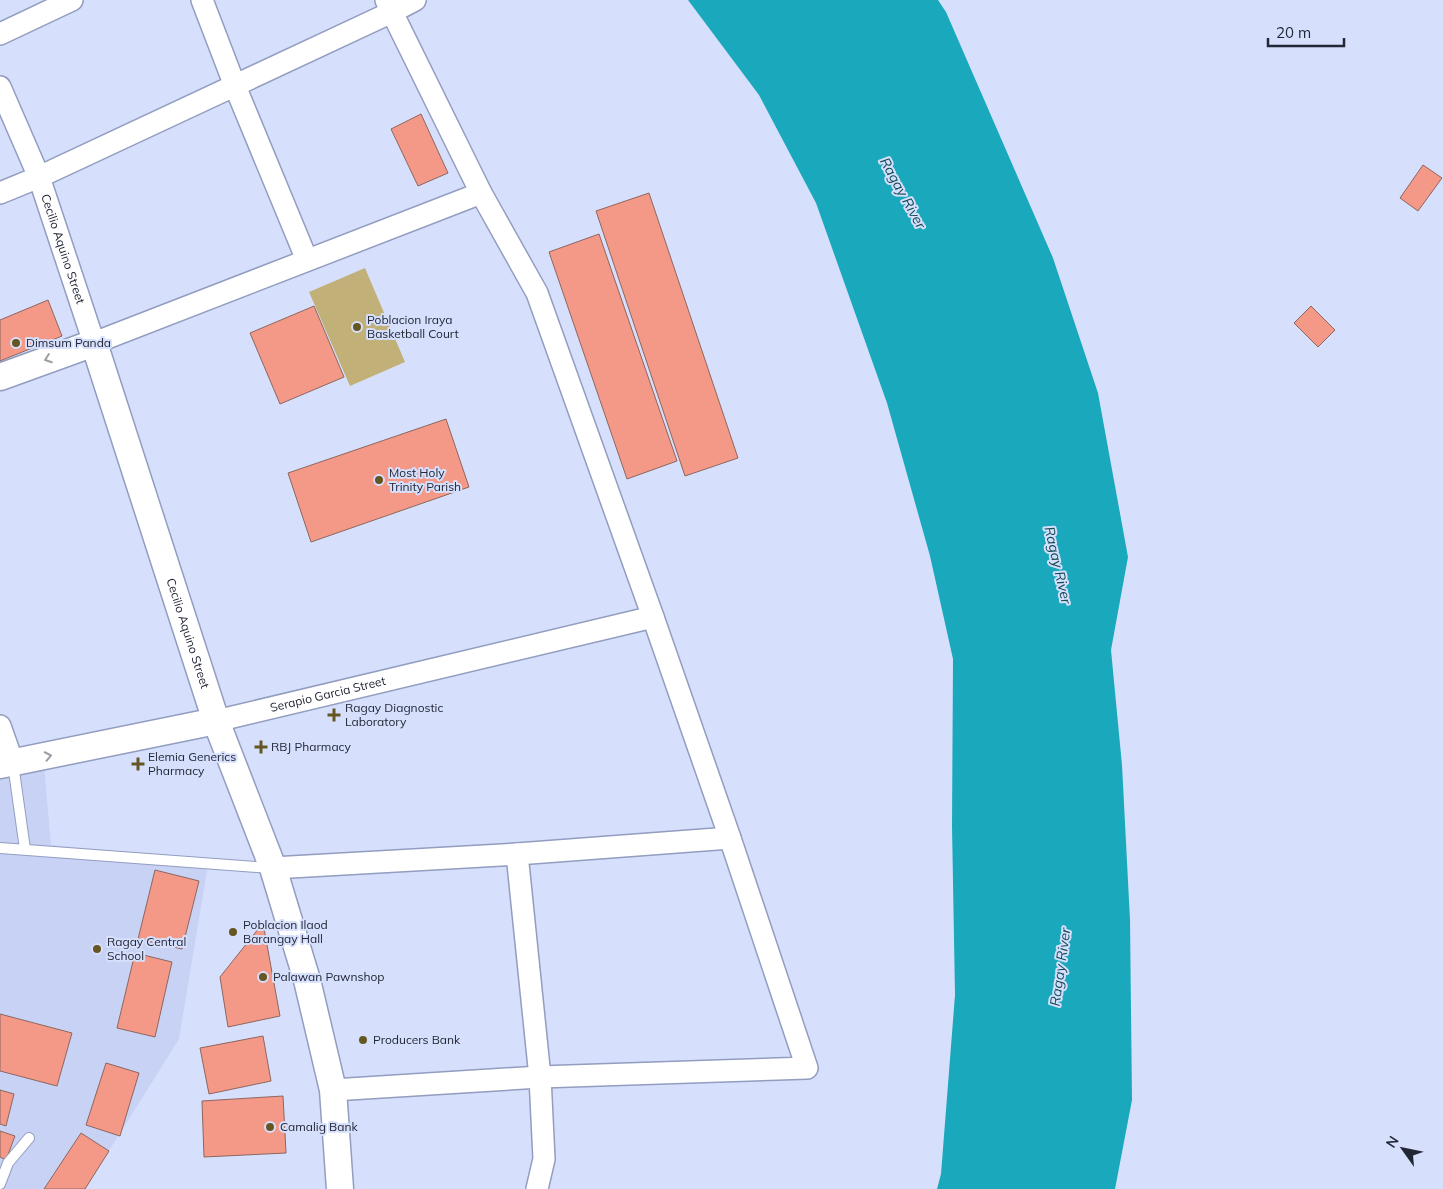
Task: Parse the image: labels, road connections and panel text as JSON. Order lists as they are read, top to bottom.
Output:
{
  "streets": {
    "street": ["Cecilio Aquino Street", "Serapio Garcia Street"]
  },
  "crossings": [
    ["Cecilio Aquino Street", "Serapio Garcia Street"]
  ],
  "water": ["Ragay River"],
  "places": {
    "other": [
      "Poblacion Iraya Basketball Court",
      "Dimsum Panda",
      "Most Holy Trinity Parish",
      "Poblacion Ilaod Barangay Hall",
      "Ragay Central School",
      "Palawan Pawnshop",
      "Producers Bank",
      "Camalig Bank"
    ],
    "health": ["Ragay Diagnostic Laboratory", "RBJ Pharmacy", "Elemia Generics Pharmacy"]
  },
  "scale_bar": "20 m",
  "north": "top left"
}
